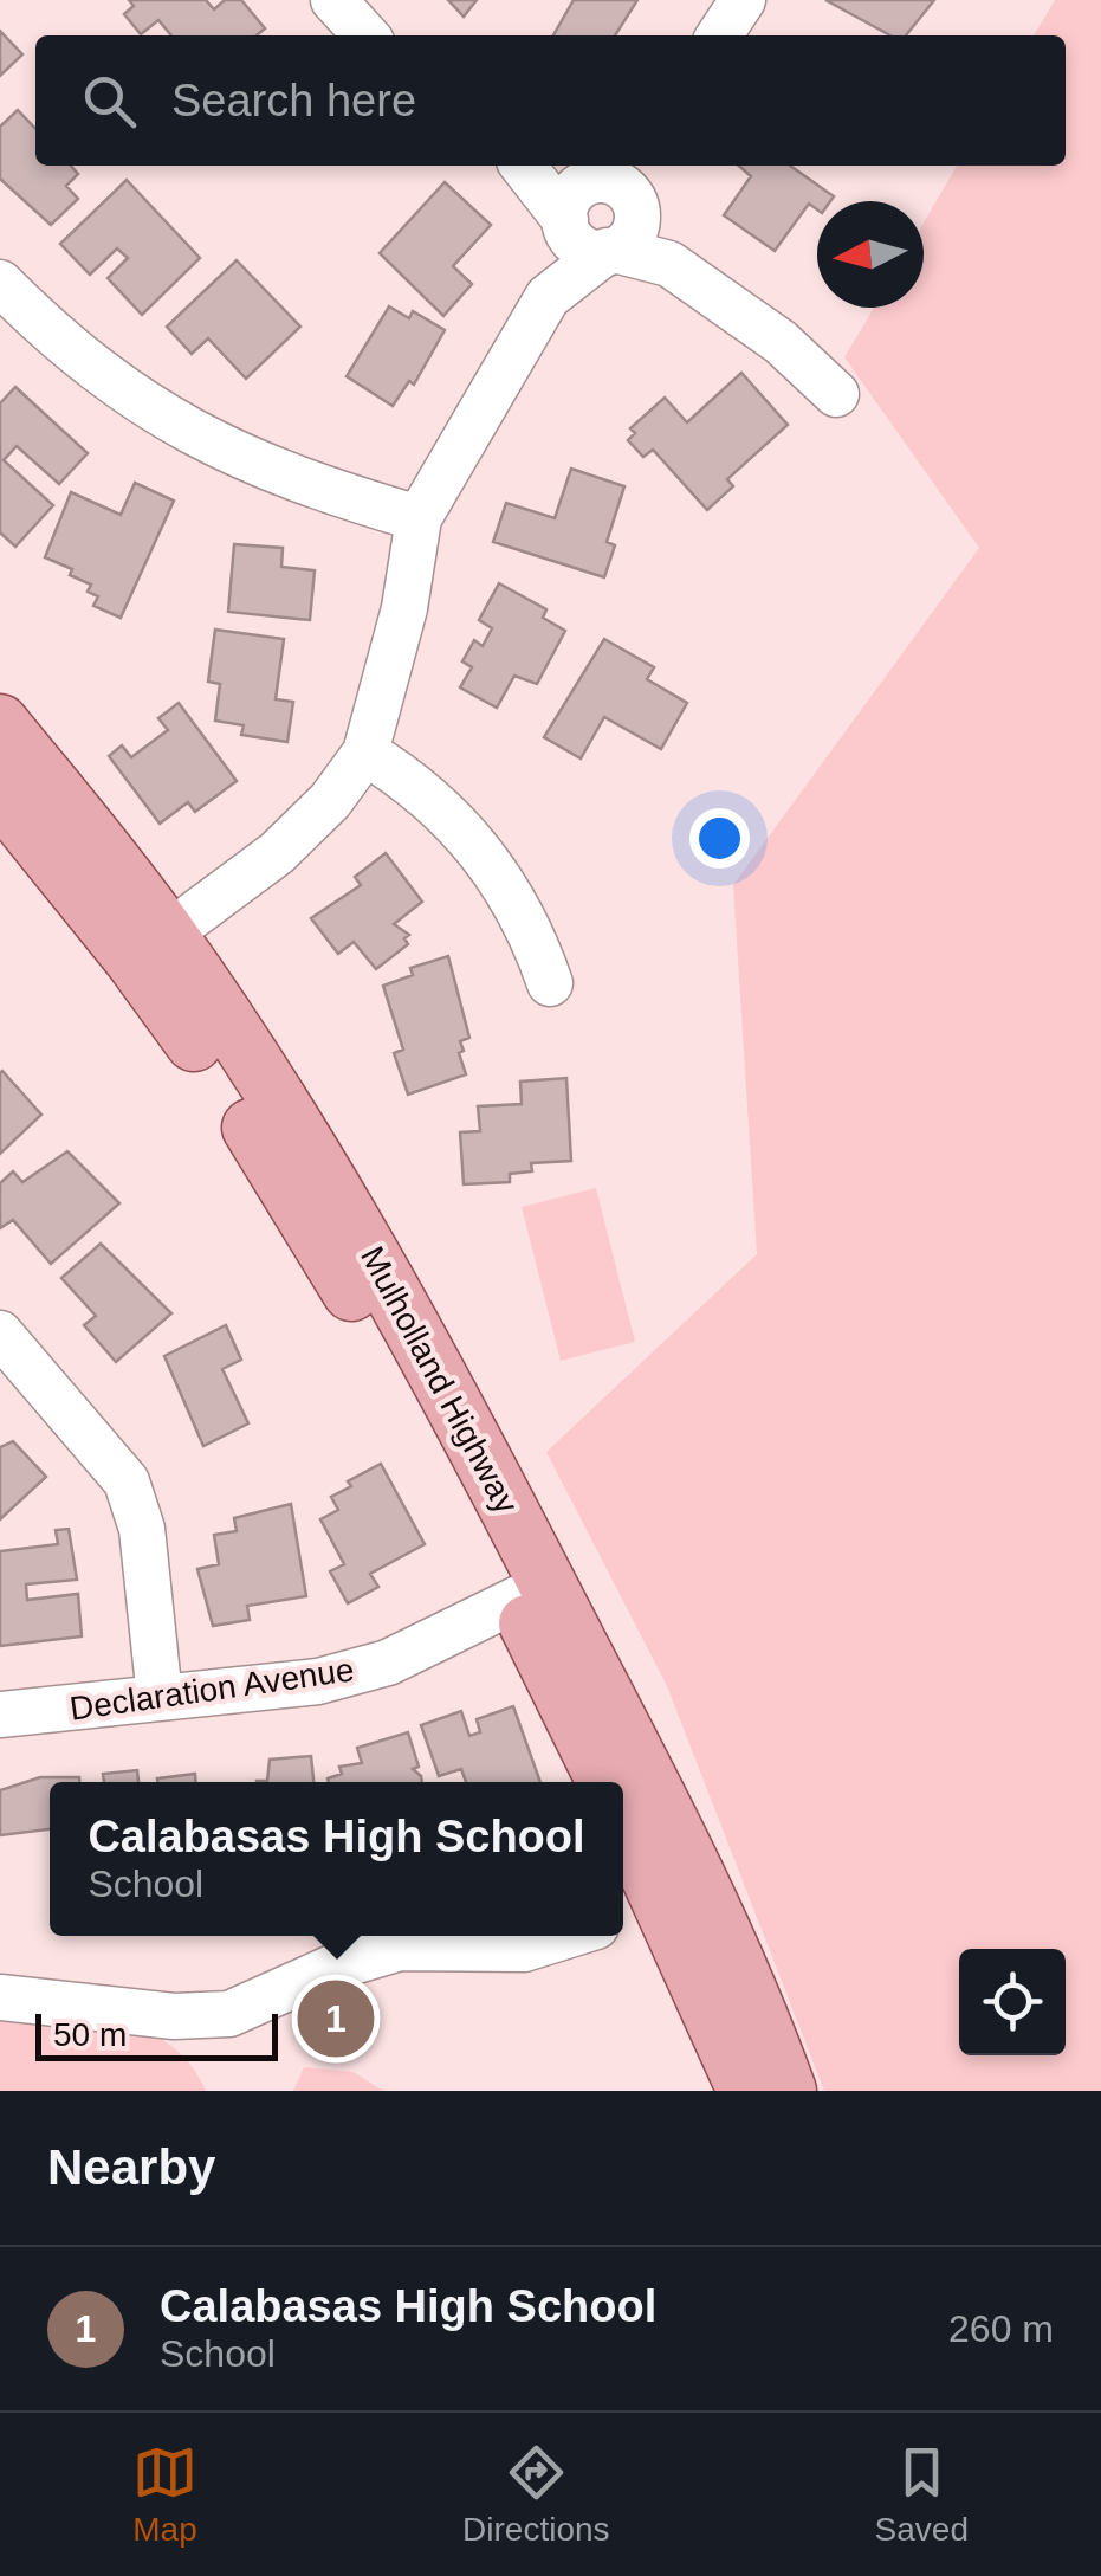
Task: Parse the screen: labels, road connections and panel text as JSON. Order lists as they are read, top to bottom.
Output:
{
  "streets": {
    "main road": ["Mulholland Highway"],
    "street": ["Declaration Avenue"]
  },
  "crossings": [
    ["Mulholland Highway", "Declaration Avenue"]
  ],
  "scale_bar": "50 m",
  "north": "left",
  "page": {
    "search": "Search here",
    "popup": ["Calabasas High School", "School"],
    "pins": "1",
    "scale": "50 m",
    "heading": "Nearby",
    "list": [
      {
        "mark": "1",
        "name": "Calabasas High School",
        "note": "School",
        "value": "260 m"
      }
    ],
    "nav": ["Map", "Directions", "Saved"]
  }
}
